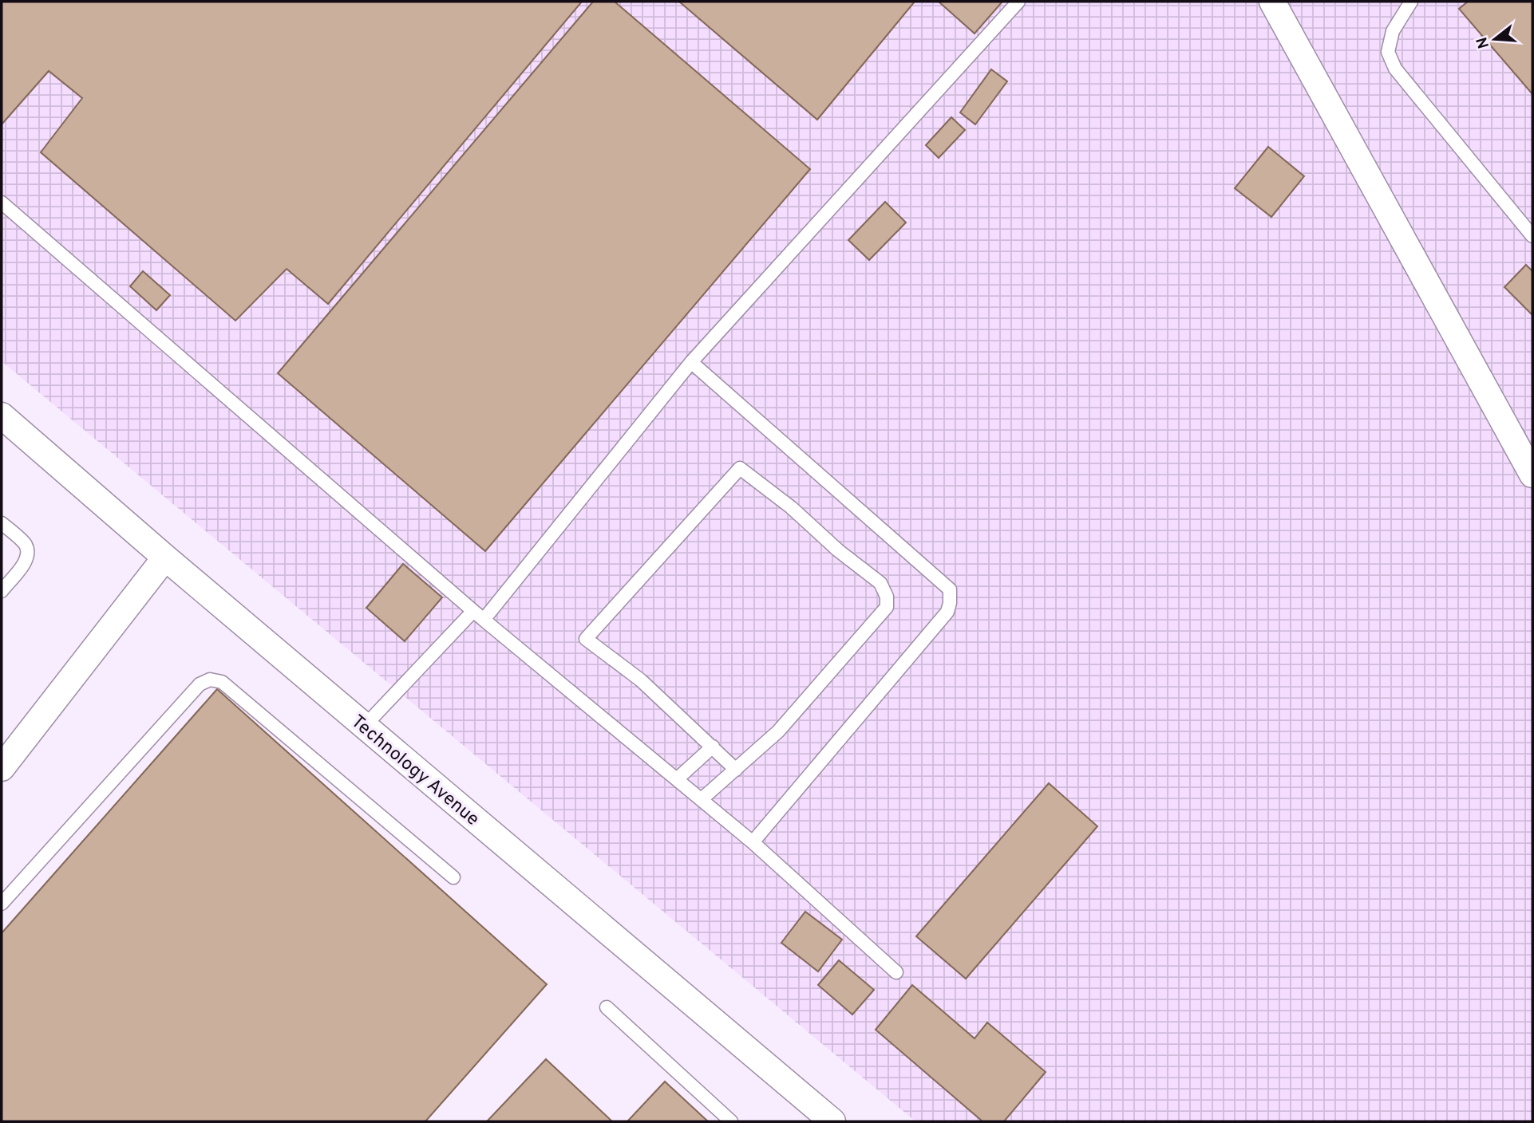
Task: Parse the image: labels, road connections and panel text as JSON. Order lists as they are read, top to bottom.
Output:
{
  "streets": {
    "street": ["Technology Avenue"]
  },
  "north": "left"
}
